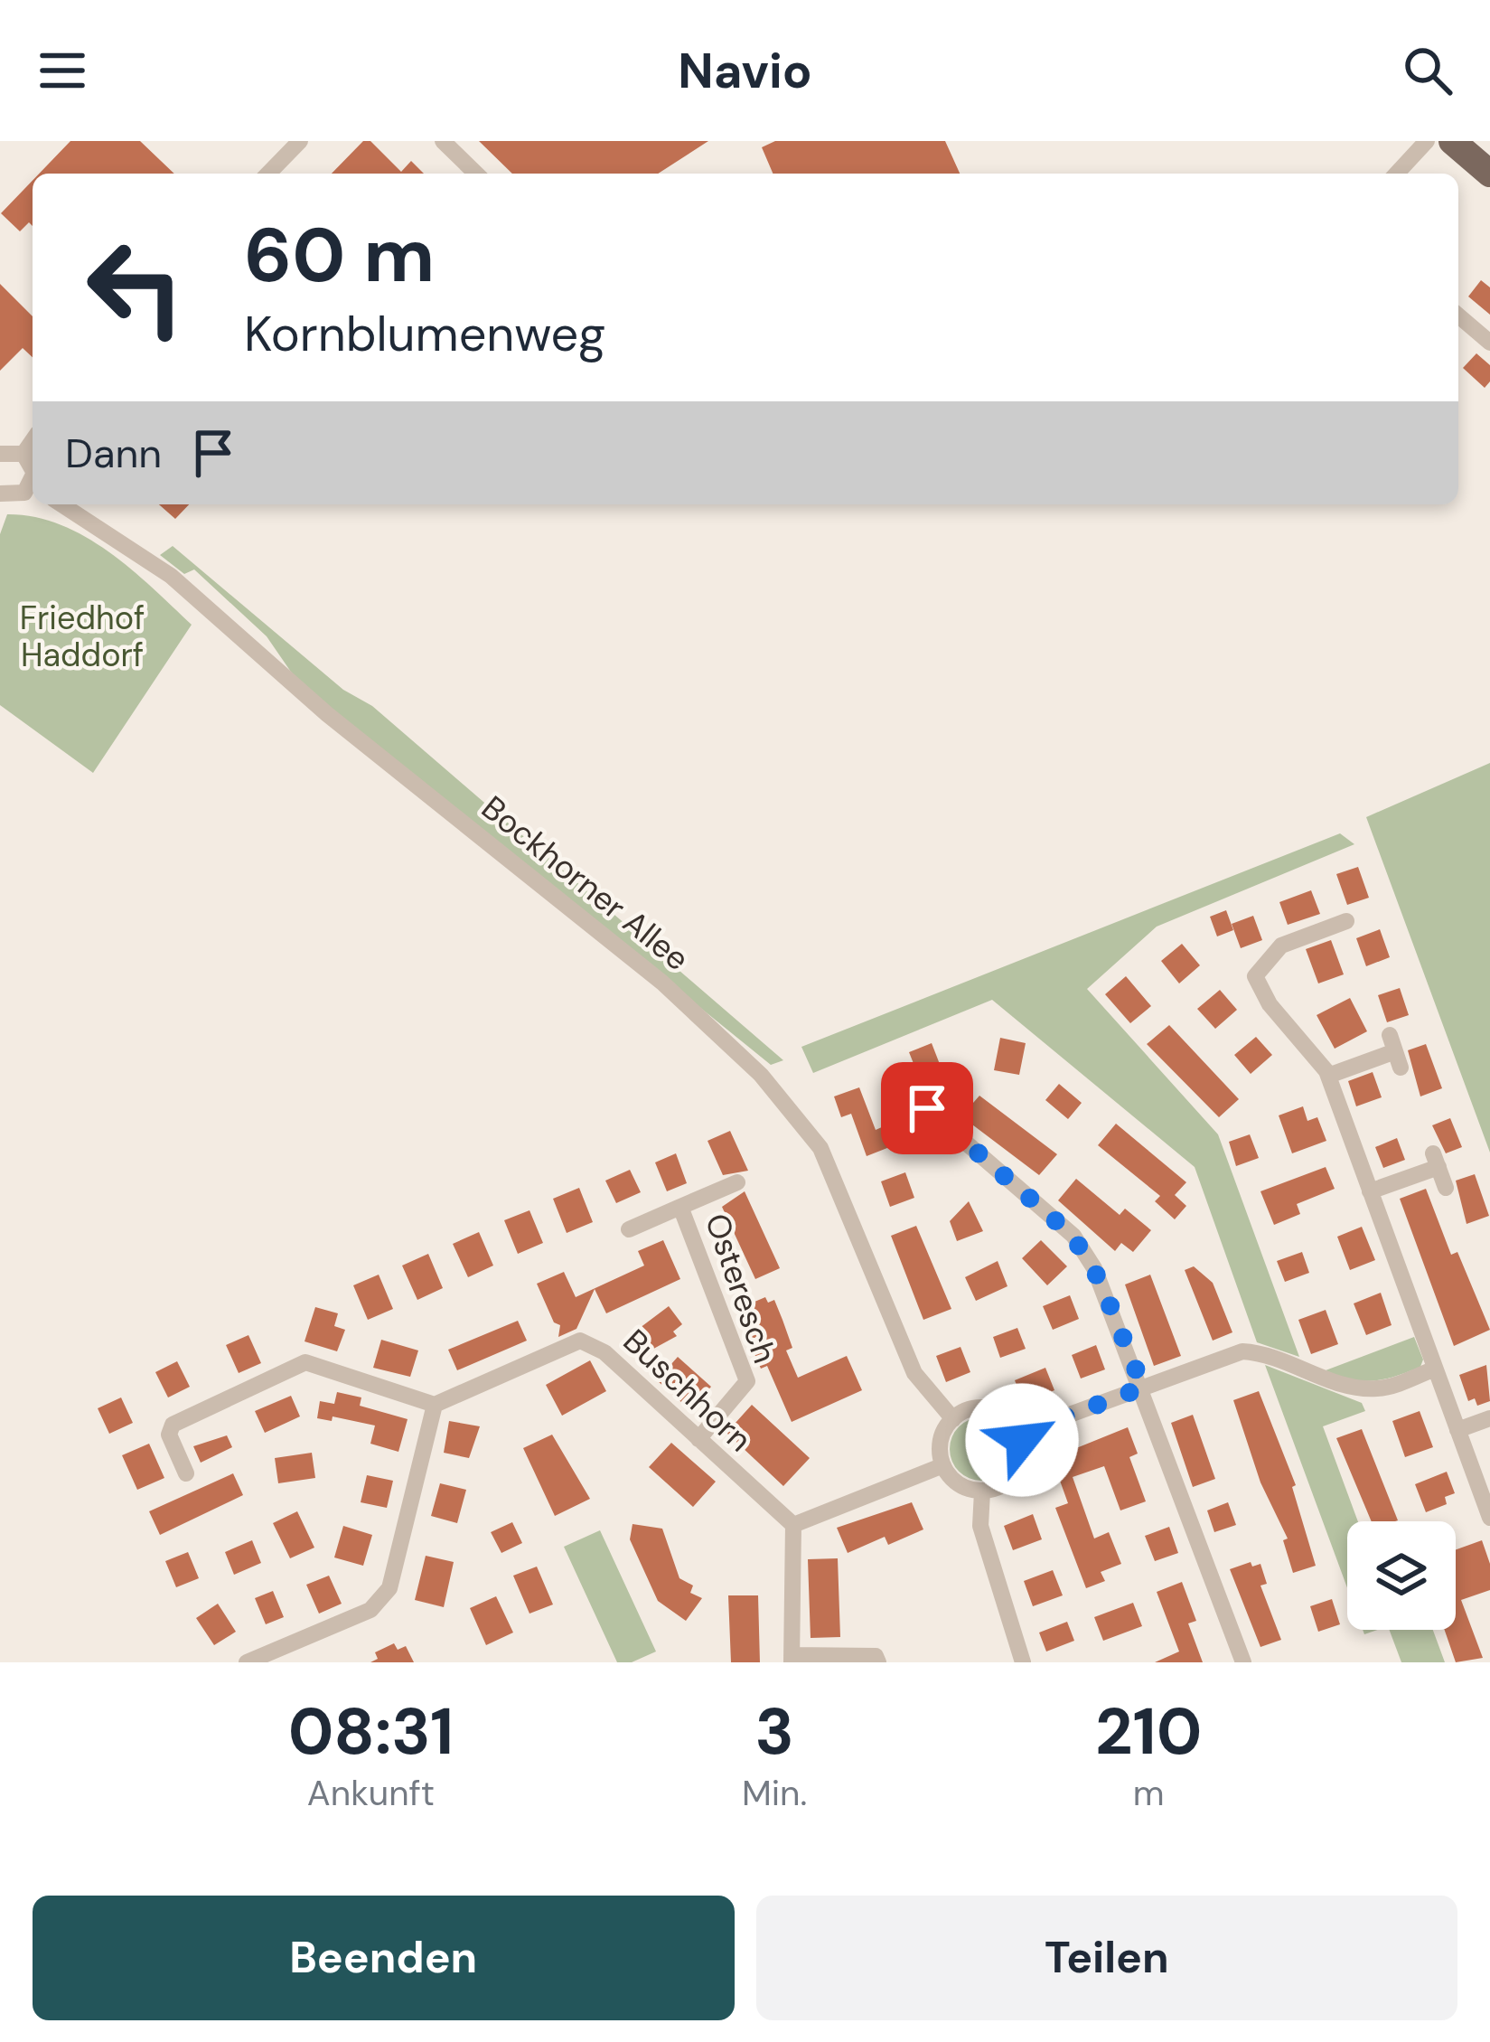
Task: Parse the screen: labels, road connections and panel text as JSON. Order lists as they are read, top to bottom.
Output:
{
  "streets": {
    "street": ["Bockhorner Allee", "Osteresch", "Buschhorn"]
  },
  "crossings": [
    ["Osteresch", "Buschhorn"]
  ],
  "parks": ["Friedhof Haddorf"],
  "page": {
    "header": "Navio",
    "turn": ["60 m", "Kornblumenweg"],
    "then": "Dann",
    "eta": [
      "08:31",
      "Ankunft",
      "3",
      "Min.",
      "210",
      "m"
    ],
    "buttons": ["Beenden", "Teilen"]
  }
}
